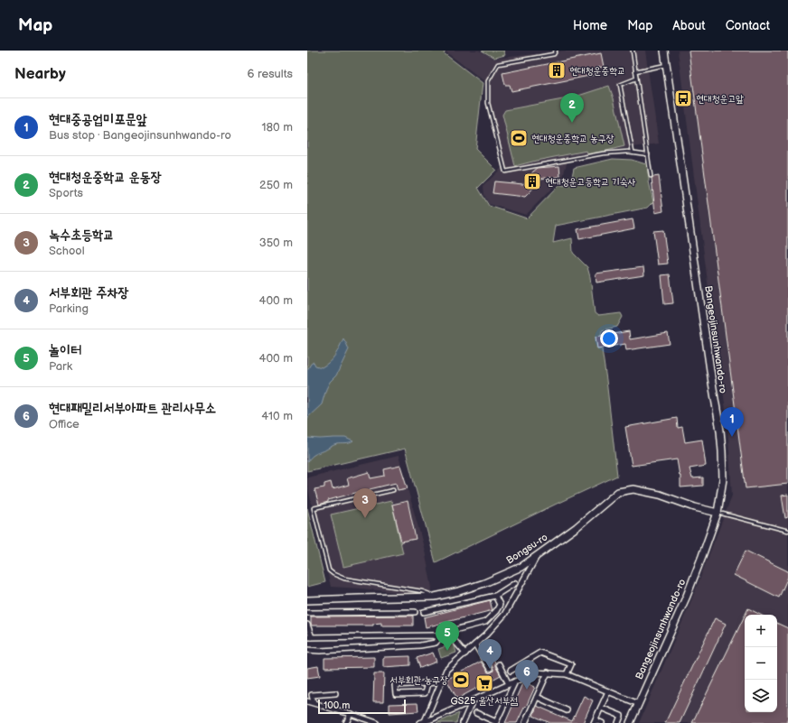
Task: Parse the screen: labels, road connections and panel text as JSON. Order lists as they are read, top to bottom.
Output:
{
  "streets": {
    "main road": ["Bangeojinsunhwando-ro", "Bongsu-ro"]
  },
  "crossings": [
    ["Bangeojinsunhwando-ro", "Bongsu-ro"]
  ],
  "places": {
    "building": ["현대청운중학교", "현대청운고등학교 기숙사"],
    "bus stop": ["현대청운고앞"],
    "sports": ["현대청운중학교 농구장", "서부회관 농구장"],
    "supermarket": ["GS25 울산서부점"]
  },
  "scale_bar": "100 m",
  "page": {
    "header": "Map",
    "nav": [
      "Home",
      "Map",
      "About",
      "Contact"
    ],
    "heading": ["Nearby", "6 results"],
    "pins": [
      "2",
      "1",
      "3",
      "5",
      "4",
      "6"
    ],
    "list": [
      {
        "mark": "1",
        "name": "현대중공업미포문앞",
        "note": "Bus stop · Bangeojinsunhwando-ro",
        "value": "180 m"
      },
      {
        "mark": "2",
        "name": "현대청운중학교 운동장",
        "note": "Sports",
        "value": "250 m"
      },
      {
        "mark": "3",
        "name": "녹수초등학교",
        "note": "School",
        "value": "350 m"
      },
      {
        "mark": "4",
        "name": "서부회관 주차장",
        "note": "Parking",
        "value": "400 m"
      },
      {
        "mark": "5",
        "name": "놀이터",
        "note": "Park",
        "value": "400 m"
      },
      {
        "mark": "6",
        "name": "현대패밀리서부아파트 관리사무소",
        "note": "Office",
        "value": "410 m"
      }
    ],
    "map_buttons": ["+", "−"],
    "scale": "100 m"
  }
}
